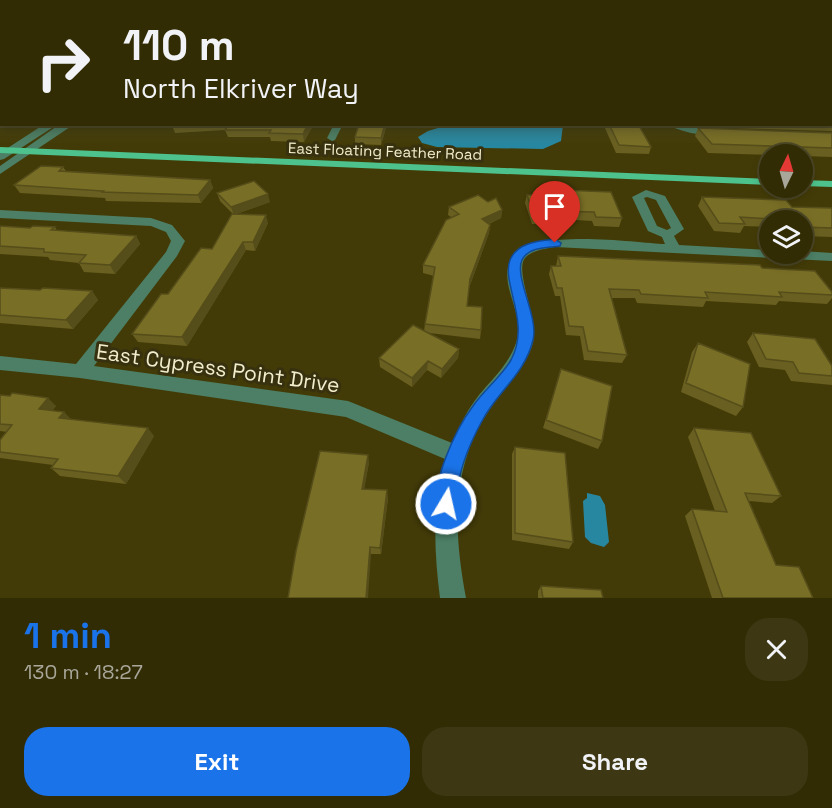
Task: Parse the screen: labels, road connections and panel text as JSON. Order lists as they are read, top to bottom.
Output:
{
  "streets": {
    "main road": ["East Floating Feather Road"],
    "street": ["East Cypress Point Drive"]
  },
  "north": "top",
  "page": {
    "turn": ["110 m", "North Elkriver Way"],
    "heading": ["1 min", "130 m · 18:27"],
    "buttons": ["Exit", "Share"]
  }
}
